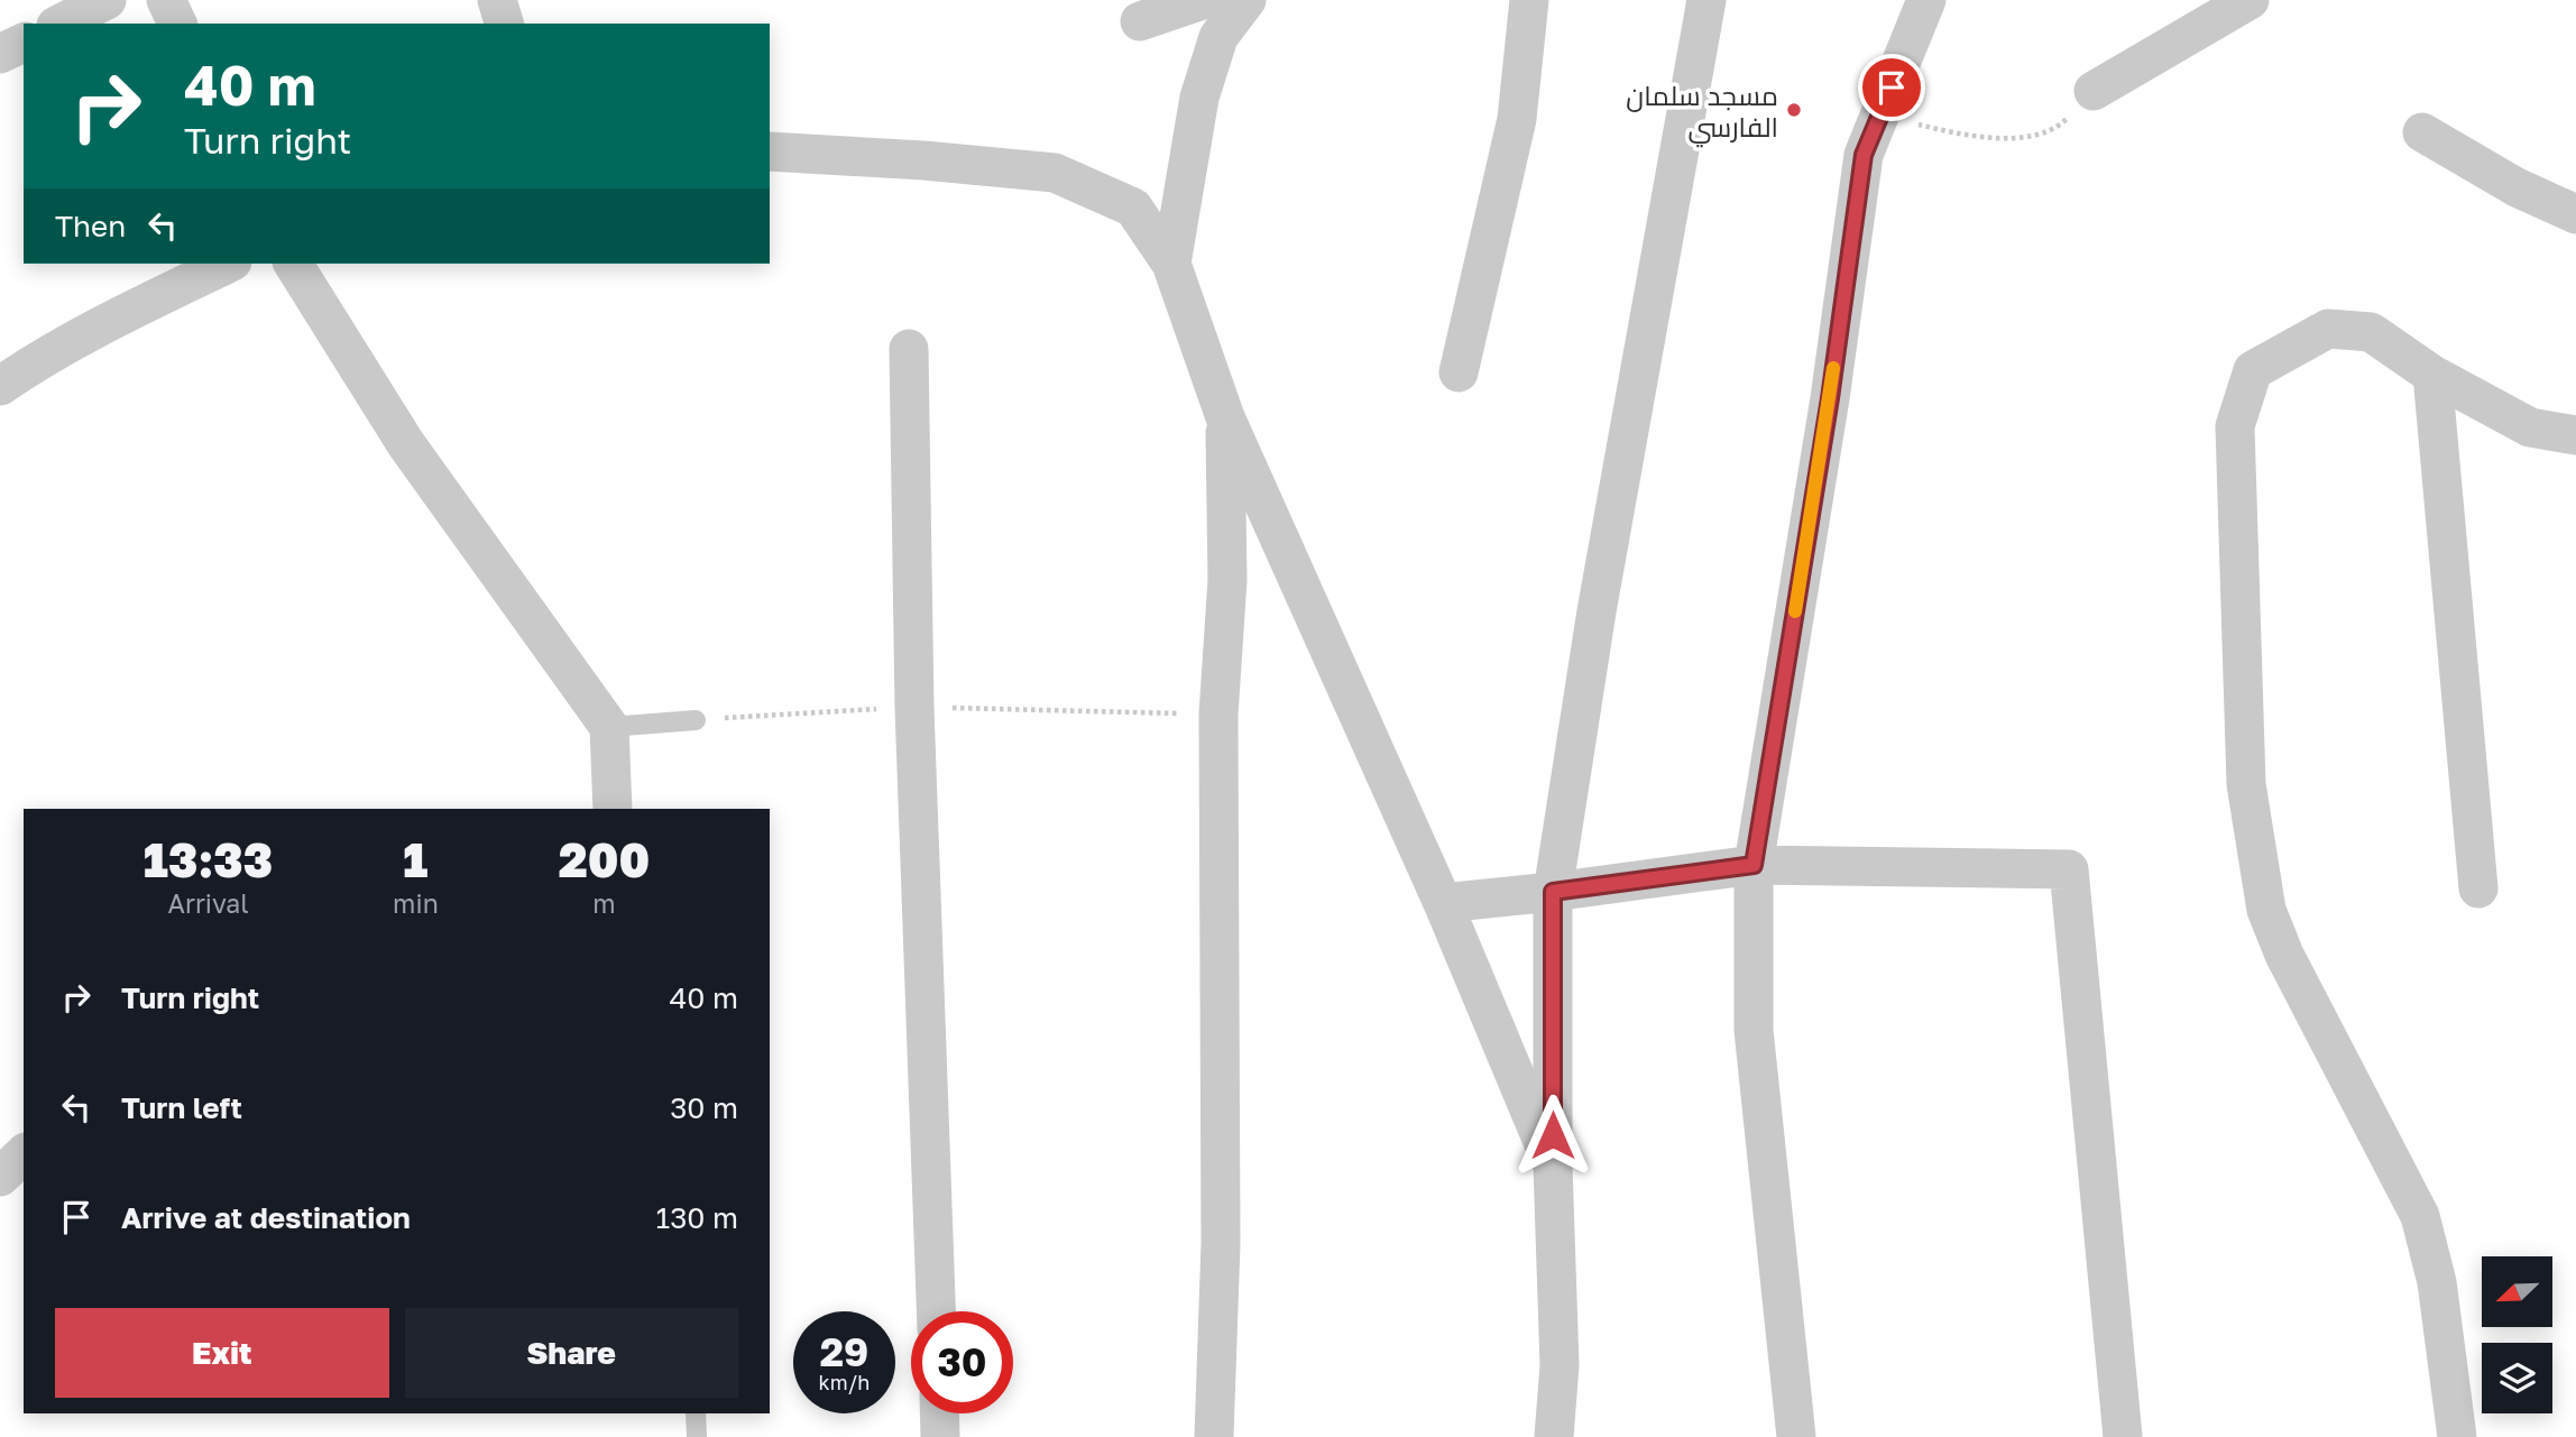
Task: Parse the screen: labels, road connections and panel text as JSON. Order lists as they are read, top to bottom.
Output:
{
  "places": ["مسجد سلمان الفارسي"],
  "north": "bottom left",
  "page": {
    "turn": ["40 m", "Turn right"],
    "then": "Then",
    "eta": [
      "13:33",
      "Arrival",
      "1",
      "min",
      "200",
      "m"
    ],
    "list": [
      {
        "name": "Turn right",
        "value": "40 m"
      },
      {
        "name": "Turn left",
        "value": "30 m"
      },
      {
        "name": "Arrive at destination",
        "value": "130 m"
      }
    ],
    "buttons": ["Exit", "Share"],
    "speed": "29 km/h",
    "limit": "30"
  }
}
